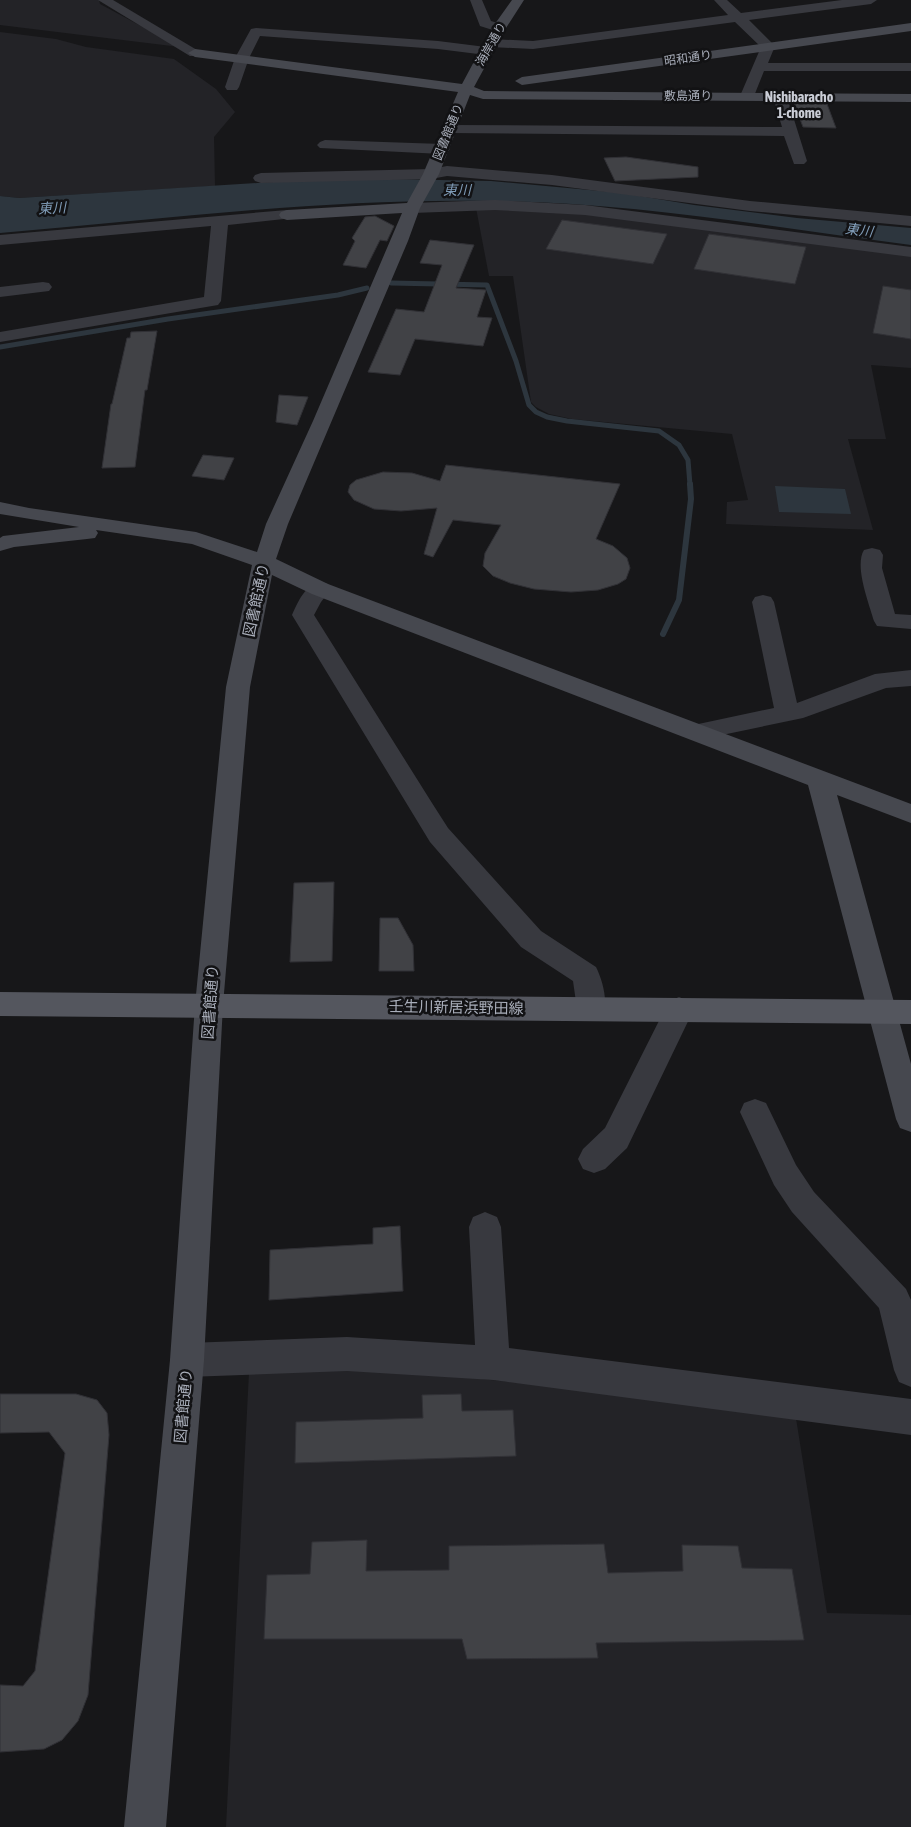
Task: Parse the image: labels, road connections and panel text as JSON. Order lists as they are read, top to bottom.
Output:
{
  "streets": {
    "main road": ["壬生川新居浜野田線"],
    "street": [
      "海岸通り",
      "昭和通り",
      "敷島通り",
      "図書館通り"
    ]
  },
  "crossings": [
    ["海岸通り", "昭和通り"],
    ["海岸通り", "敷島通り"],
    ["海岸通り", "図書館通り"],
    ["昭和通り", "敷島通り"],
    ["昭和通り", "図書館通り"],
    ["敷島通り", "図書館通り"],
    ["図書館通り", "壬生川新居浜野田線"]
  ],
  "districts": ["Nishibaracho 1-chome"],
  "water": ["東川"]
}
